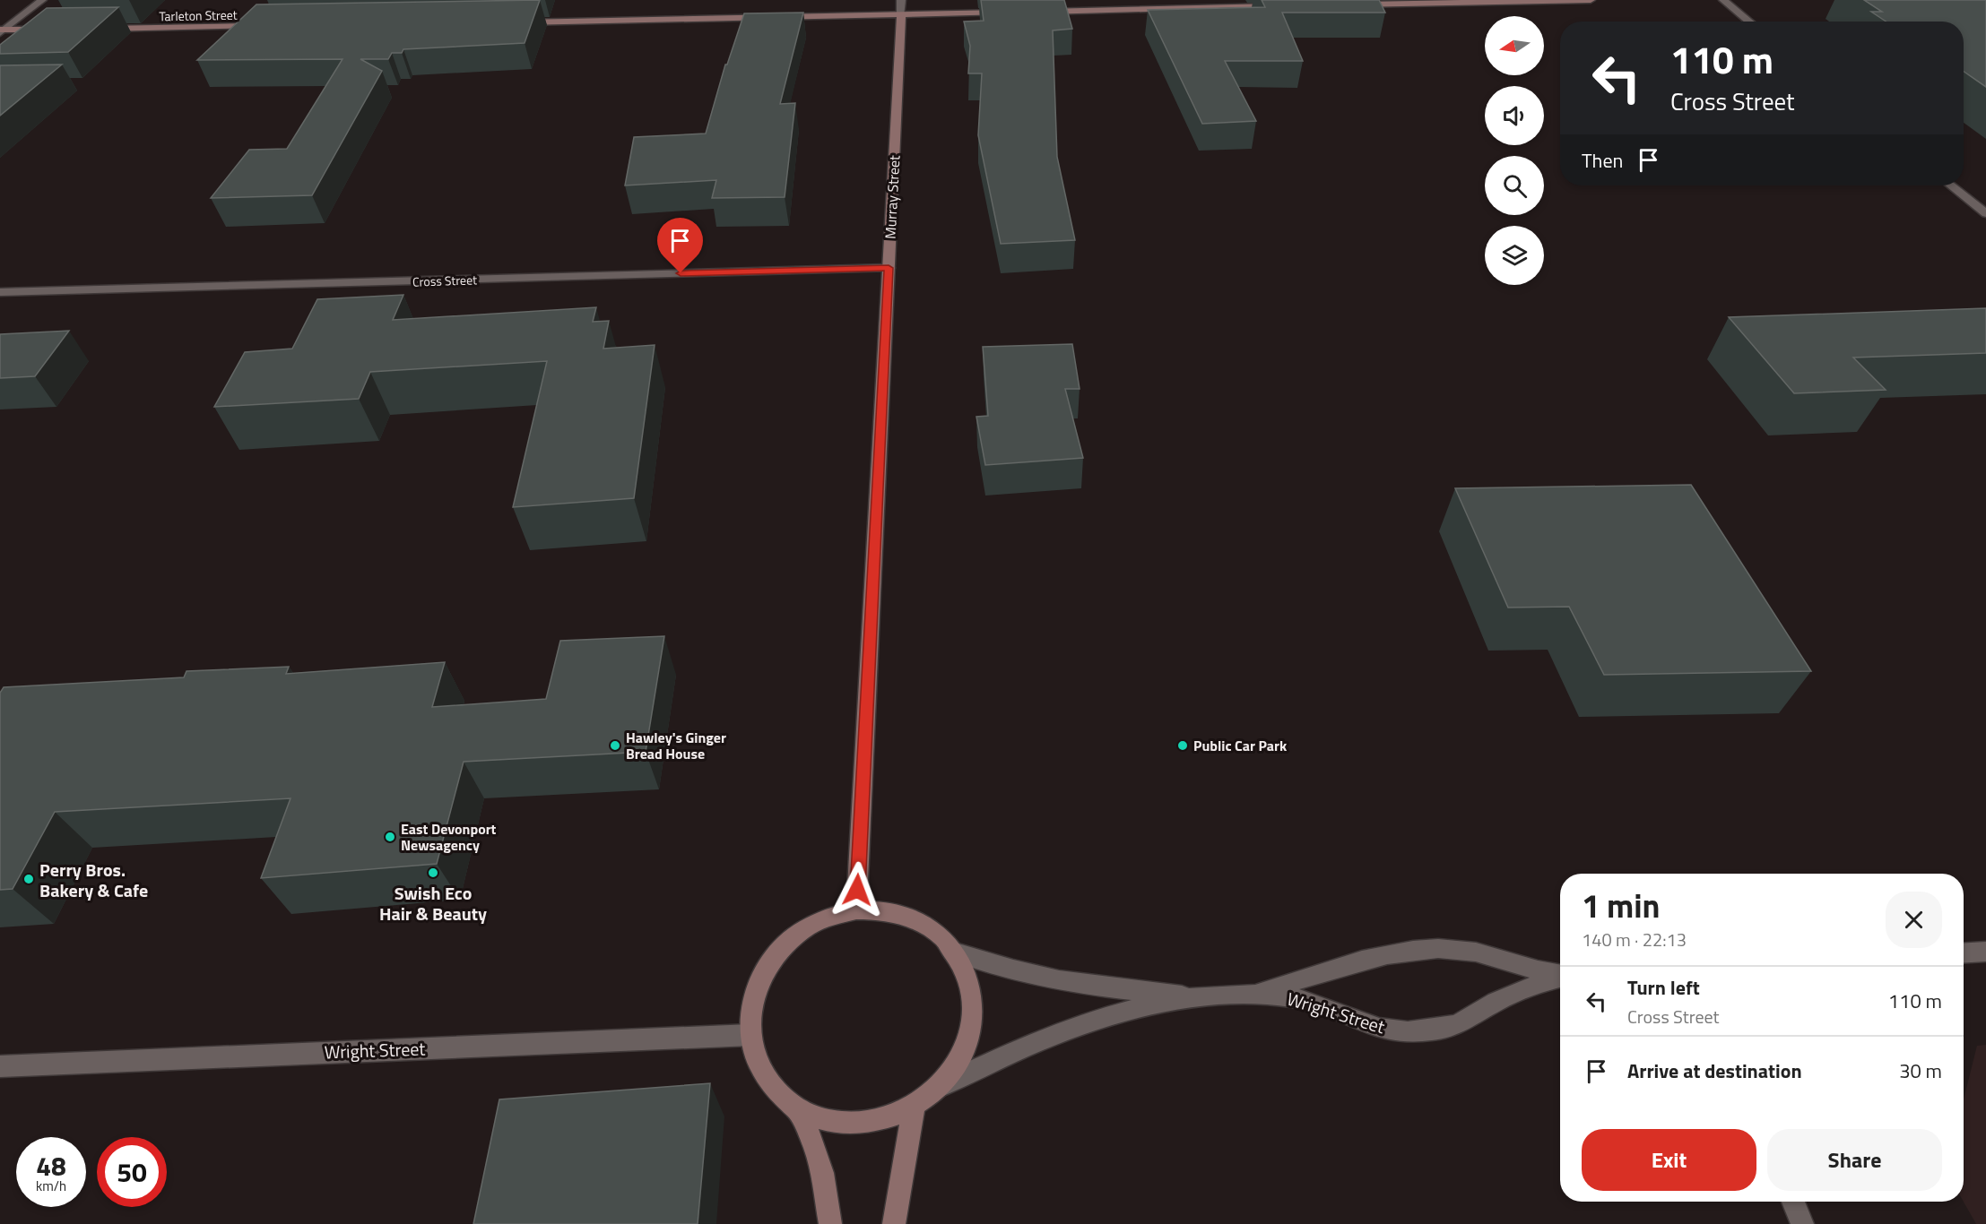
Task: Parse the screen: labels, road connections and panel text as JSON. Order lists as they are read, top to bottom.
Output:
{
  "streets": {
    "main road": ["Tarleton Street", "Murray Street"],
    "street": ["Cross Street", "Wright Street"]
  },
  "crossings": [
    ["Murray Street", "Cross Street"]
  ],
  "places": [
    "Hawley's Ginger Bread House",
    "Public Car Park",
    "East Devonport Newsagency",
    "Swish Eco Hair & Beauty",
    "Perry Bros. Bakery & Cafe"
  ],
  "north": "left",
  "page": {
    "turn": ["110 m", "Cross Street"],
    "then": "Then",
    "heading": ["1 min", "140 m · 22:13"],
    "list": [
      {
        "name": "Turn left",
        "note": "Cross Street",
        "value": "110 m"
      },
      {
        "name": "Arrive at destination",
        "value": "30 m"
      }
    ],
    "buttons": ["Exit", "Share"],
    "speed": "48 km/h",
    "limit": "50"
  }
}
